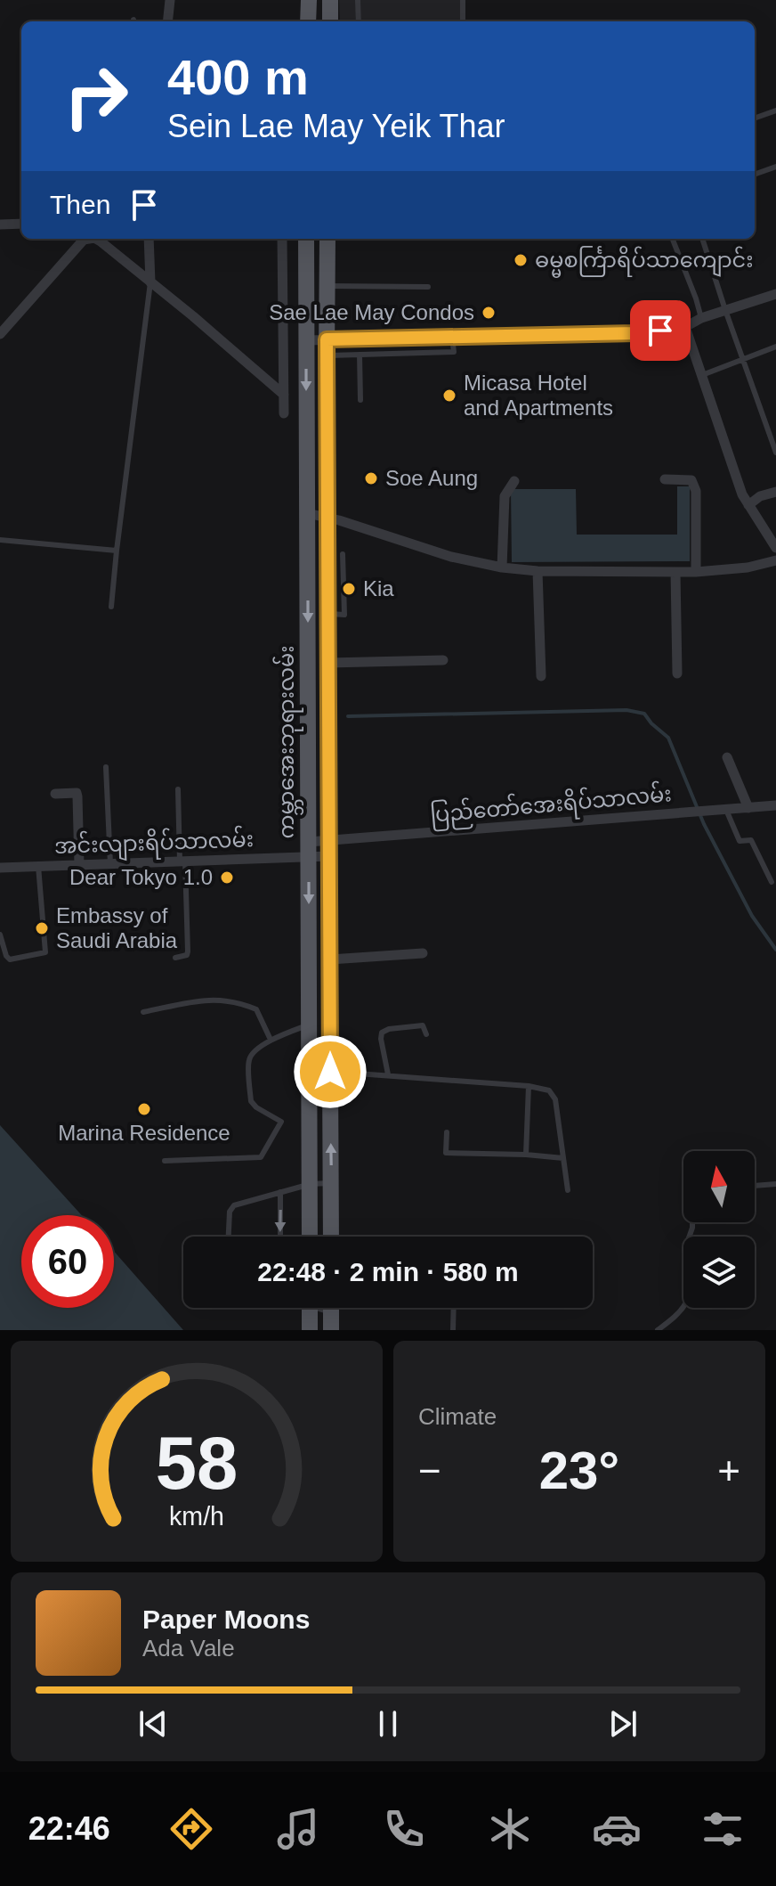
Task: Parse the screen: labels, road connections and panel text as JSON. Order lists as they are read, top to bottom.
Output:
{
  "streets": {
    "main road": ["ကမ္ဘာအေးဘုရားလမ်း"],
    "street": ["ပြည်တော်အေးရိပ်သာလမ်း", "အင်းလျားရိပ်သာလမ်း"]
  },
  "crossings": [
    ["ကမ္ဘာအေးဘုရားလမ်း", "ပြည်တော်အေးရိပ်သာလမ်း"],
    ["ကမ္ဘာအေးဘုရားလမ်း", "အင်းလျားရိပ်သာလမ်း"]
  ],
  "places": [
    "ဓမ္မစင်္ကြာရိပ်သာကျောင်း",
    "Sae Lae May Condos",
    "Micasa Hotel and Apartments",
    "Soe Aung",
    "Kia",
    "Dear Tokyo 1.0",
    "Embassy of Saudi Arabia",
    "Marina Residence"
  ],
  "north": "top",
  "page": {
    "turn": ["400 m", "Sein Lae May Yeik Thar"],
    "then": "Then",
    "limit": "60",
    "trip": "22:48 · 2 min · 580 m",
    "tile": "Climate",
    "heat": ["−", "23°", "+"],
    "song": ["Paper Moons", "Ada Vale"],
    "tabs": "22:46",
    "gauge": ["58", "km/h"]
  }
}
